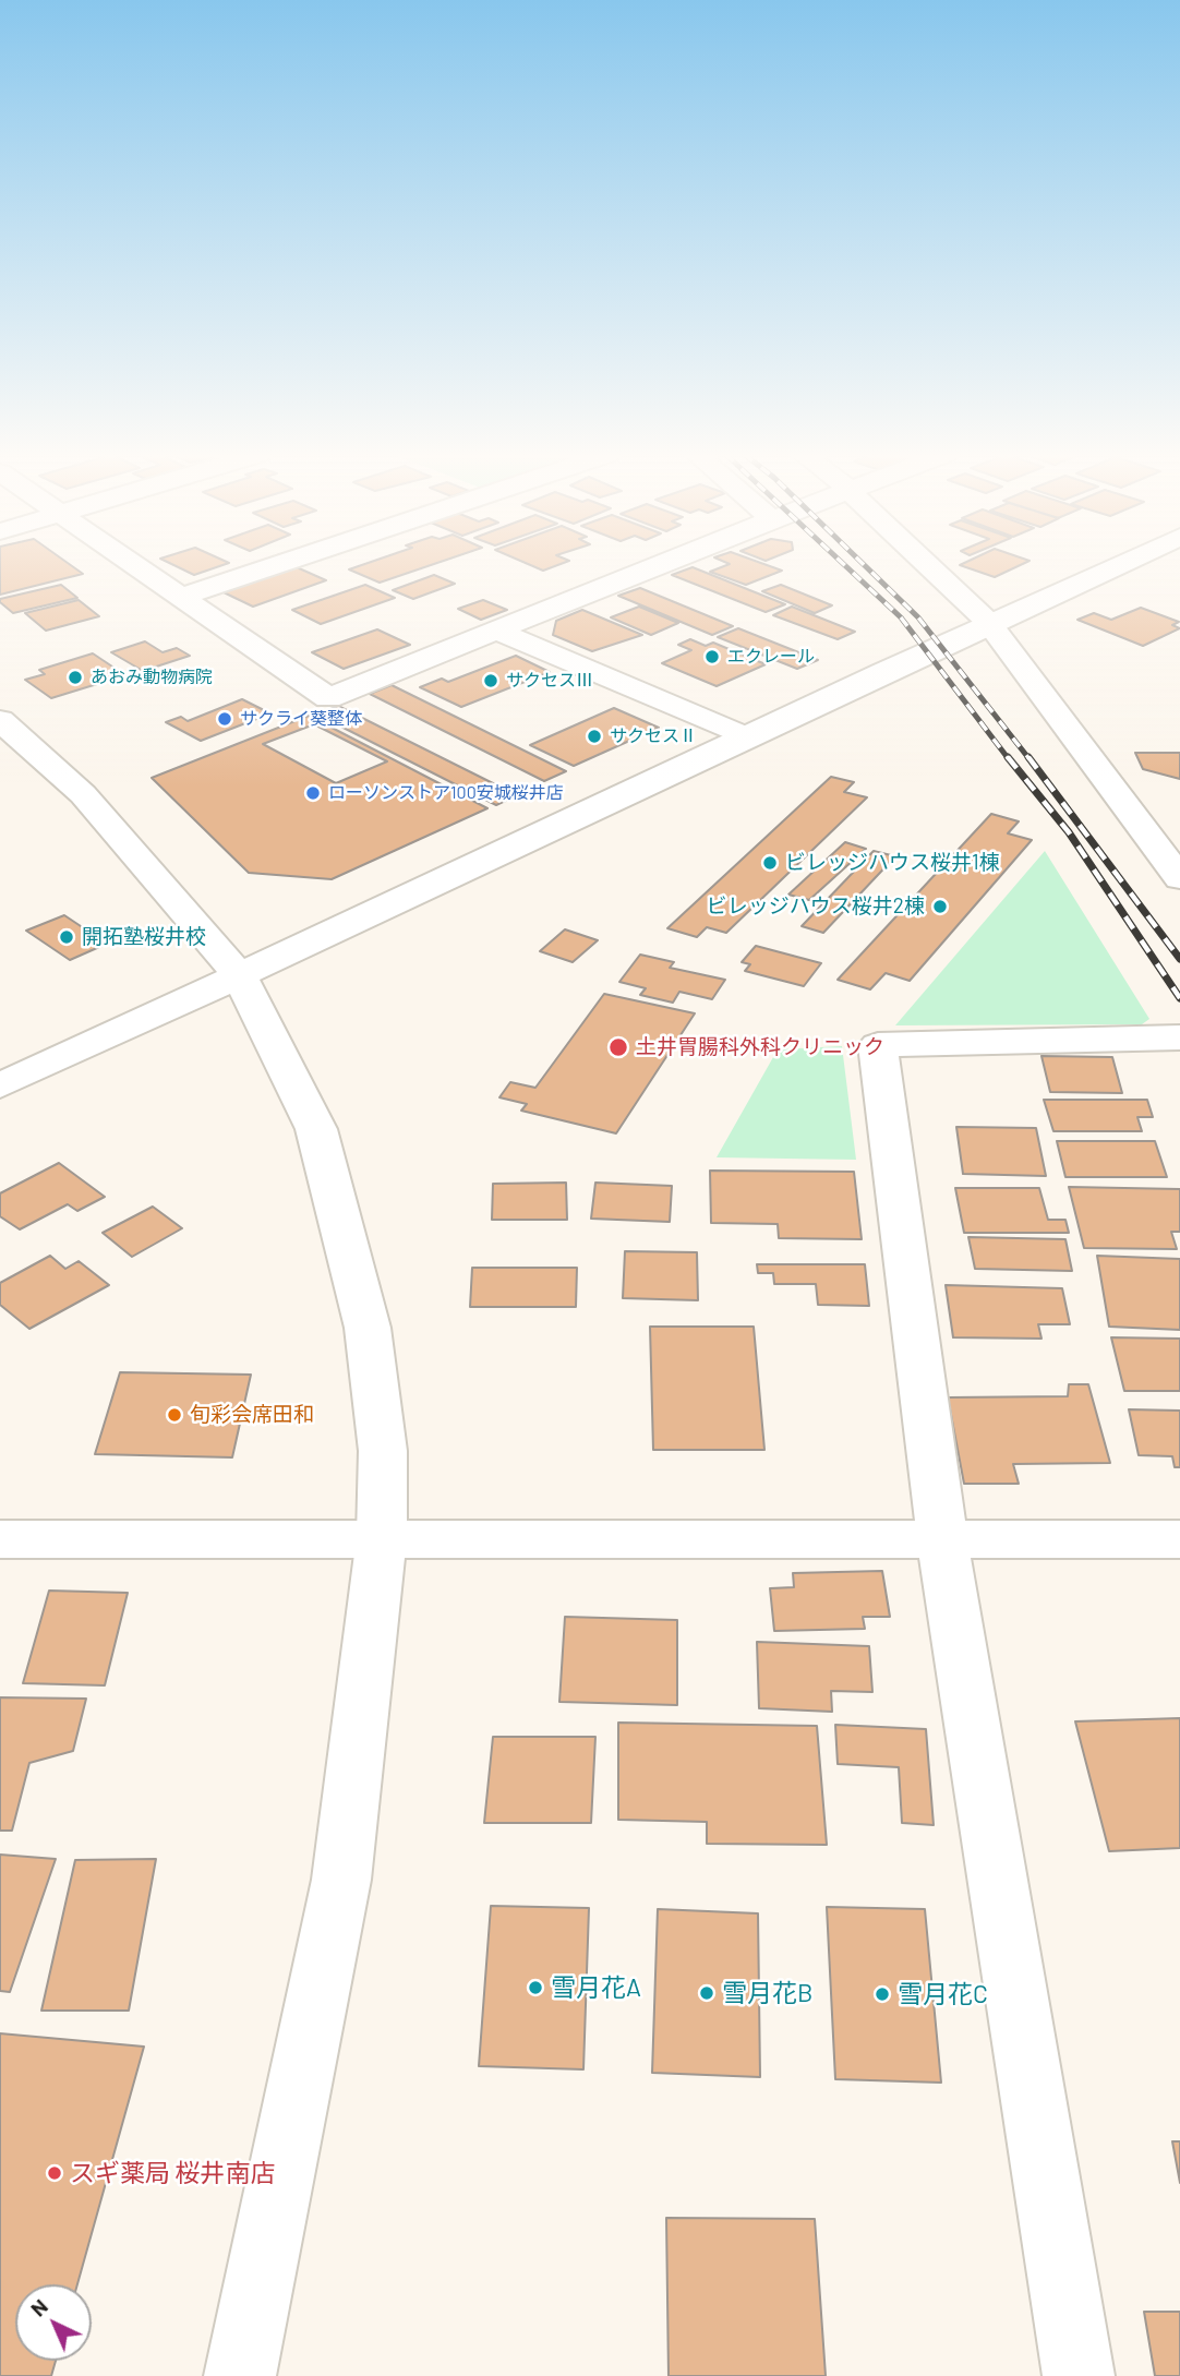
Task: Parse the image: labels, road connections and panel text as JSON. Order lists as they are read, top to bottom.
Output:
{
  "places": [
    "エクレール",
    "あおみ動物病院",
    "サクセスⅢ",
    "サクライ葵整体",
    "サクセスⅡ",
    "ローソンストア100安城桜井店",
    "ビレッジハウス桜井1棟",
    "ビレッジハウス桜井2棟",
    "開拓塾桜井校",
    "土井胃腸科外科クリニック",
    "旬彩会席田和",
    "雪月花A",
    "雪月花B",
    "雪月花C",
    "スギ薬局 桜井南店"
  ],
  "north": "top left"
}
